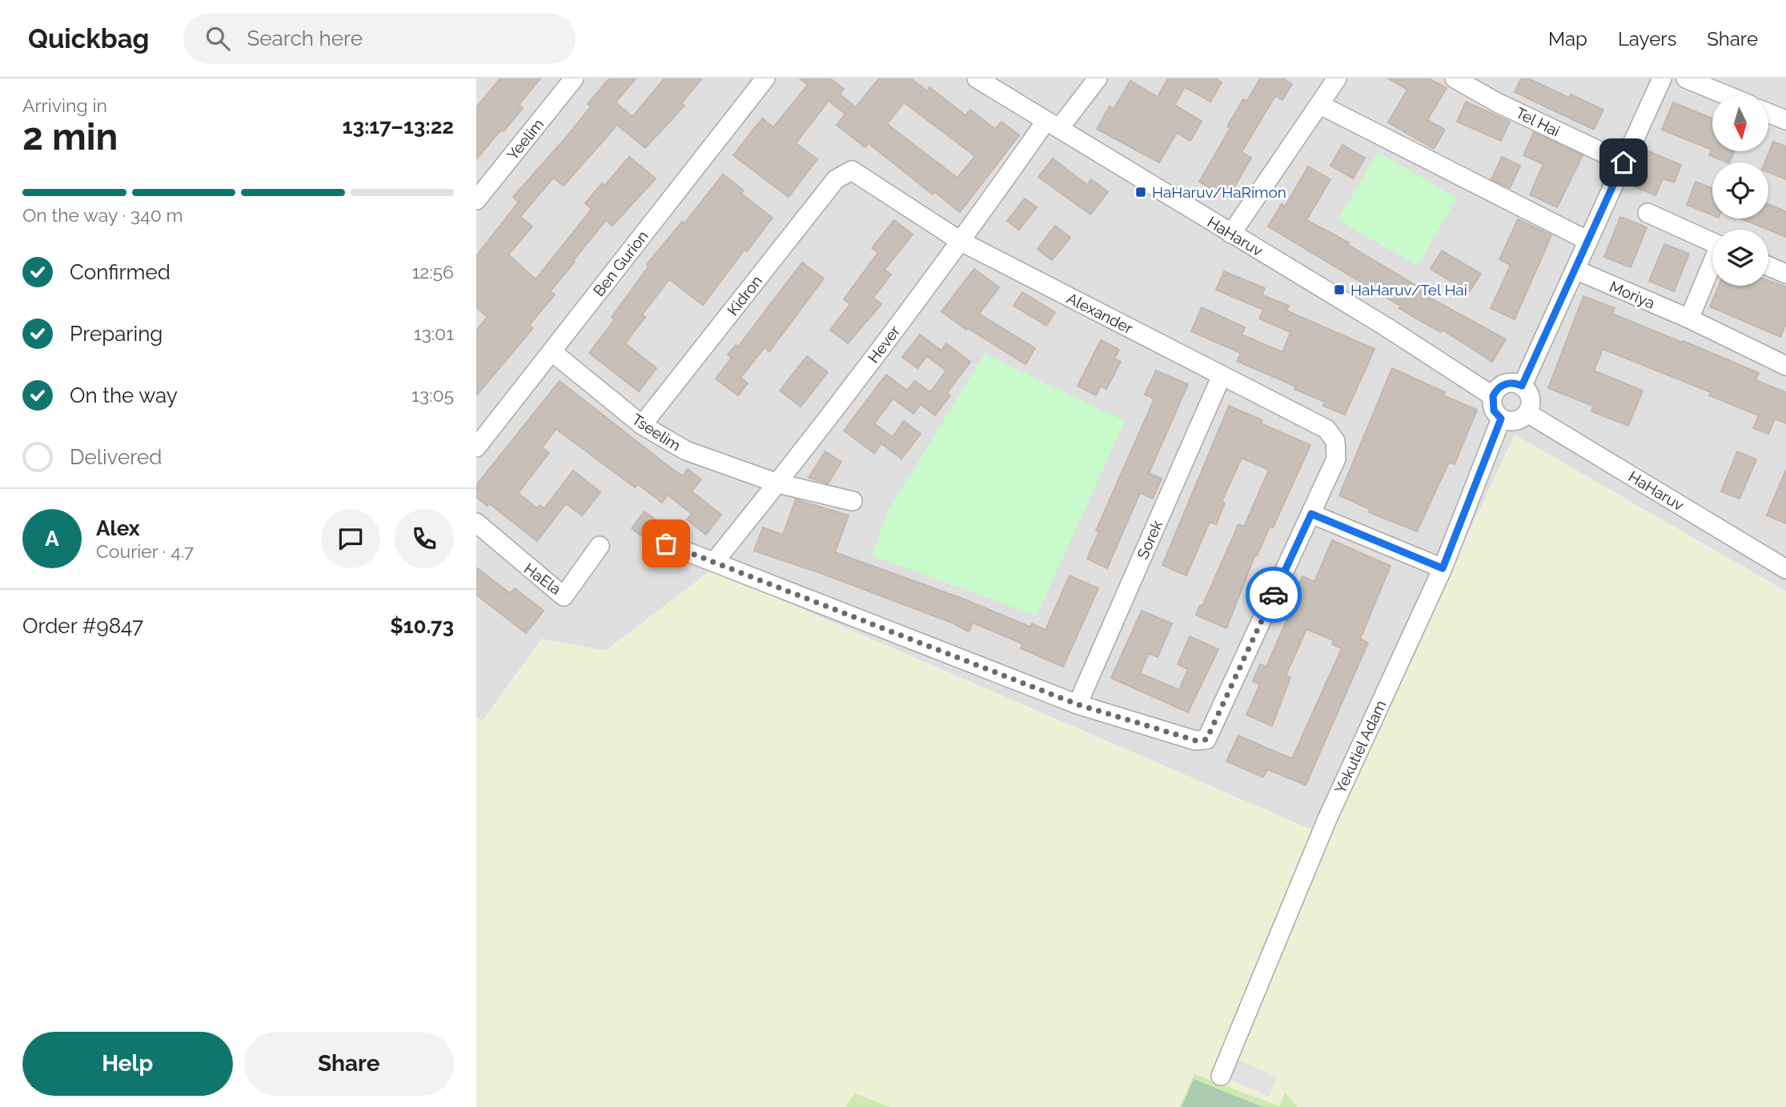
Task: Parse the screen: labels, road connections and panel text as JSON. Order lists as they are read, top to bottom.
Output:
{
  "streets": {
    "street": [
      "Tel Hai",
      "Yeelim",
      "HaHaruv",
      "Ben Gurion",
      "Moriya",
      "Kidron",
      "Alexander",
      "Hever",
      "Tseelim",
      "Sorek",
      "HaEla",
      "Yekutiel Adam"
    ]
  },
  "crossings": [
    ["HaHaruv", "Hever"],
    ["HaHaruv", "Yekutiel Adam"],
    ["Ben Gurion", "Tseelim"],
    ["Kidron", "Alexander"],
    ["Kidron", "Tseelim"],
    ["Alexander", "Hever"],
    ["Alexander", "Sorek"],
    ["Hever", "Tseelim"]
  ],
  "places": {
    "transit": ["HaHaruv/HaRimon", "HaHaruv/Tel Hai"]
  },
  "north": "bottom",
  "page": {
    "header": "Quickbag",
    "search": "Search here",
    "nav": ["Map", "Layers", "Share"],
    "heading": ["2 min", "Arriving in", "13:17–13:22"],
    "panel": [
      "Alex",
      "Courier · 4.7",
      "Order #9847",
      "$10.73"
    ],
    "bar": "On the way · 340 m",
    "list": [
      ["Confirmed", "12:56"],
      ["Preparing", "13:01"],
      ["On the way", "13:05"],
      "Delivered"
    ],
    "round": "A",
    "buttons": ["Help", "Share"]
  }
}
